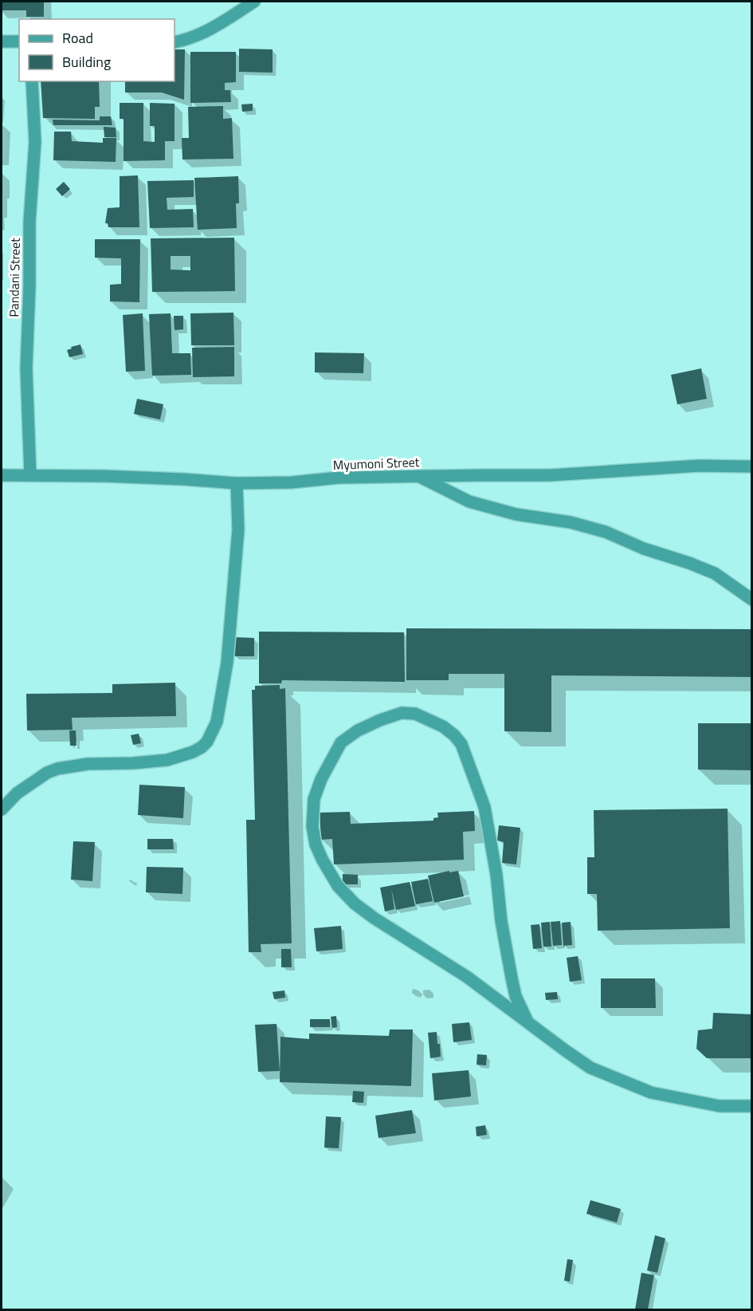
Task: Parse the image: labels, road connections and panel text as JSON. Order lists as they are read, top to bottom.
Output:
{
  "streets": {
    "street": ["Pandani Street", "Myumoni Street"]
  },
  "crossings": [
    ["Pandani Street", "Myumoni Street"]
  ],
  "legend": ["Road", "Building"]
}
